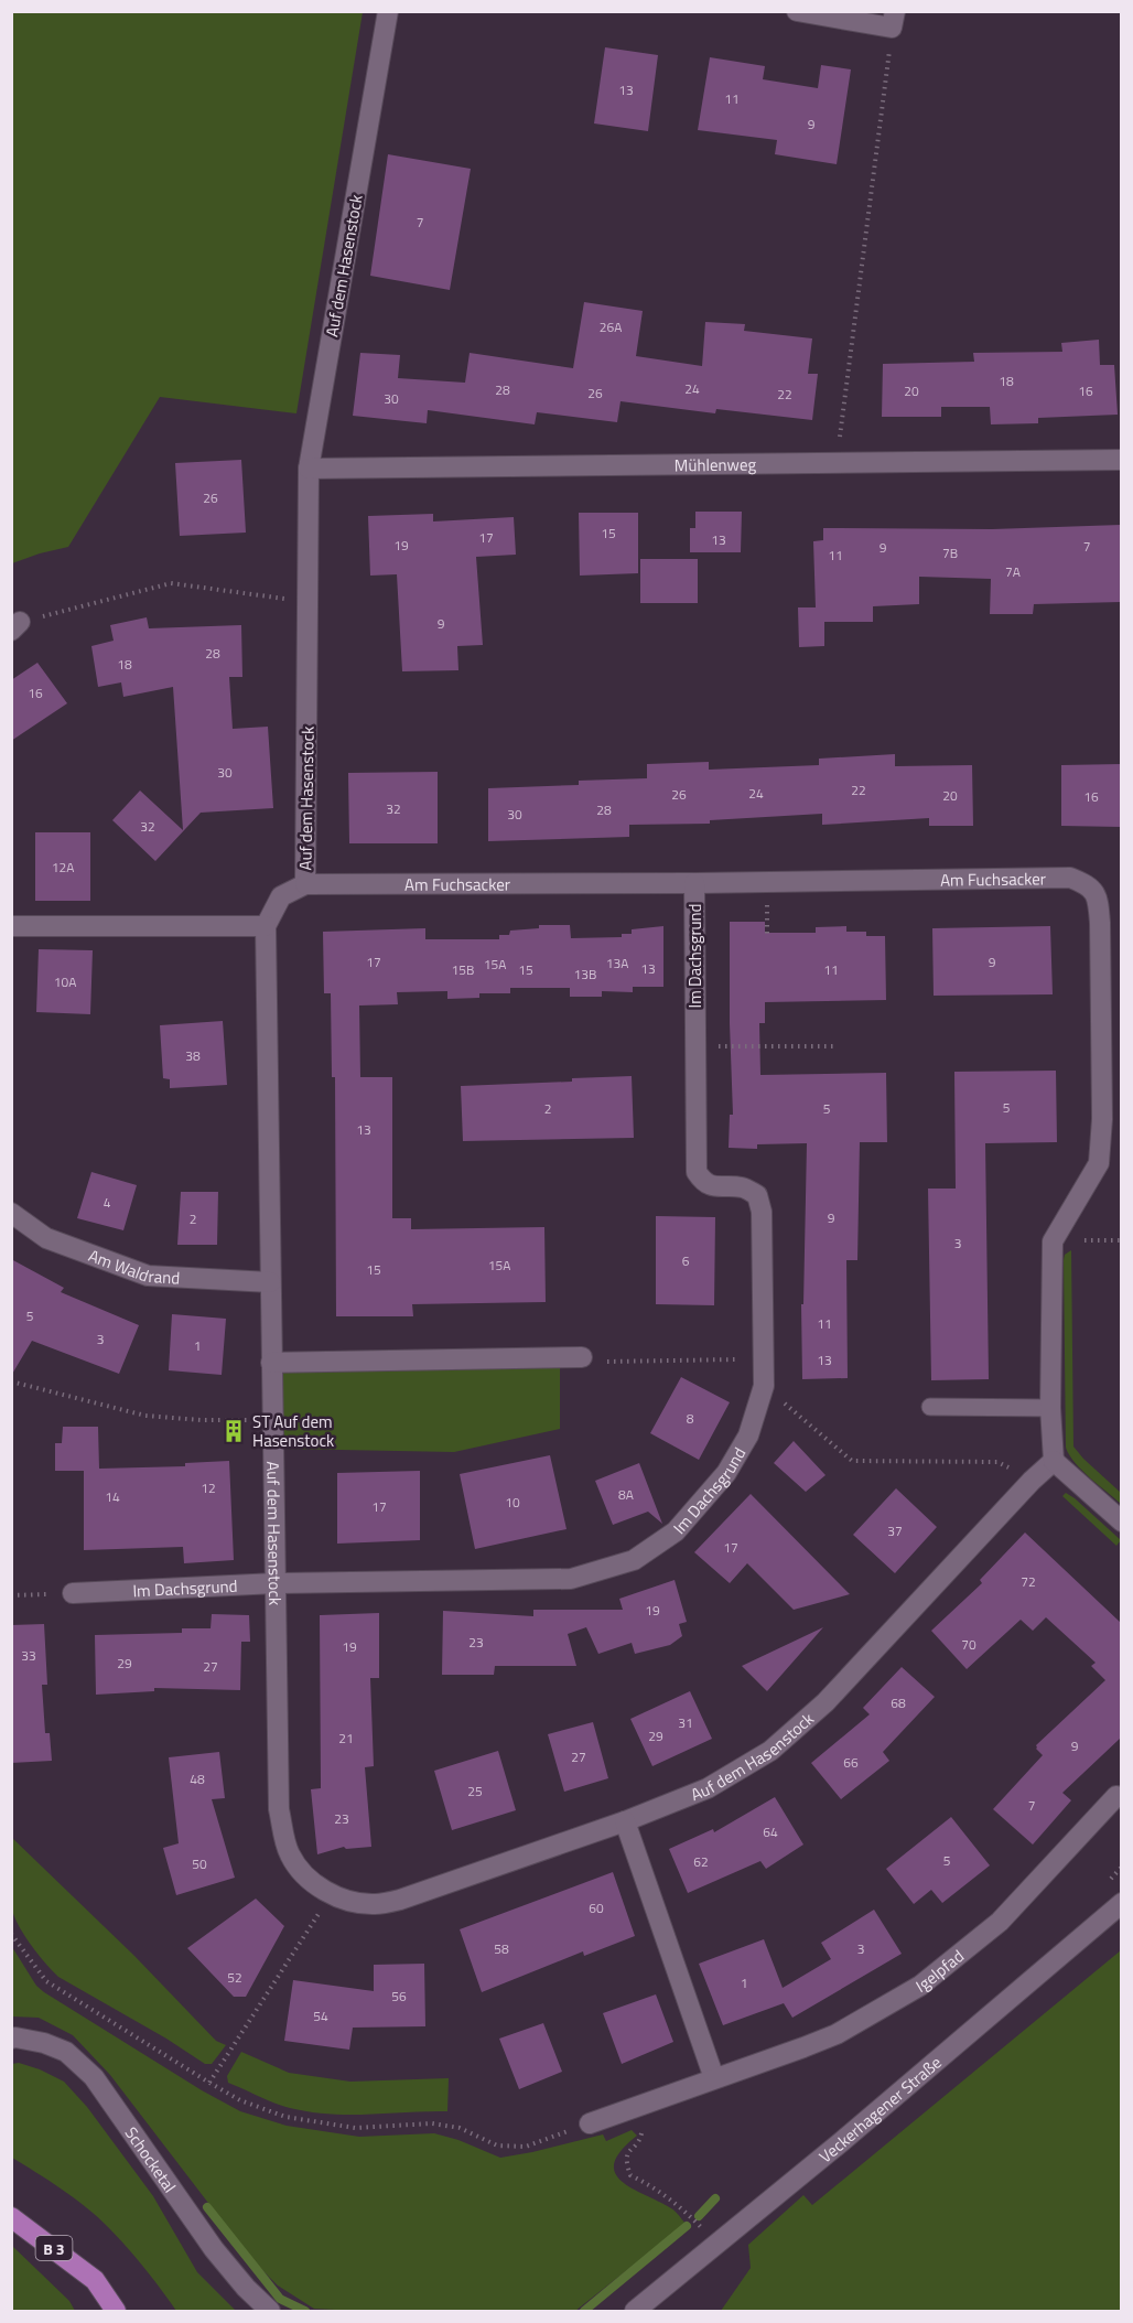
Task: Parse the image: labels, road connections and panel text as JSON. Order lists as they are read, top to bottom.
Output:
{
  "streets": {
    "main road": ["B 3"],
    "street": [
      "Auf dem Hasenstock",
      "Mühlenweg",
      "Am Fuchsacker",
      "Im Dachsgrund",
      "Am Waldrand",
      "Igelpfad",
      "Veckerhagener Straße",
      "Schocketal"
    ]
  },
  "crossings": [
    ["Auf dem Hasenstock", "Mühlenweg"],
    ["Auf dem Hasenstock", "Am Fuchsacker"],
    ["Auf dem Hasenstock", "Im Dachsgrund"],
    ["Auf dem Hasenstock", "Am Waldrand"],
    ["Am Fuchsacker", "Im Dachsgrund"]
  ],
  "places": {
    "building": ["ST Auf dem Hasenstock"]
  },
  "house_numbers": [
    "13",
    "11",
    "9",
    "7",
    "26A",
    "18",
    "24",
    "28",
    "20",
    "16",
    "26",
    "22",
    "30",
    "26",
    "15",
    "17",
    "13",
    "19",
    "7",
    "9",
    "7B",
    "11",
    "7A",
    "9",
    "28",
    "18",
    "16",
    "30",
    "22",
    "24",
    "26",
    "20",
    "16",
    "32",
    "28",
    "30",
    "32",
    "12A",
    "17",
    "9",
    "13A",
    "15A",
    "13",
    "15B",
    "15",
    "11",
    "13B",
    "10A",
    "38",
    "5",
    "2",
    "5",
    "13",
    "4",
    "9",
    "2",
    "3",
    "6",
    "15A",
    "15",
    "5",
    "11",
    "3",
    "1",
    "13",
    "8",
    "12",
    "8A",
    "14",
    "10",
    "17",
    "37",
    "17",
    "72",
    "19",
    "23",
    "70",
    "19",
    "33",
    "29",
    "27",
    "68",
    "31",
    "29",
    "21",
    "9",
    "27",
    "66",
    "48",
    "25",
    "7",
    "23",
    "64",
    "5",
    "62",
    "50",
    "60",
    "58",
    "3",
    "52",
    "1",
    "56",
    "54"
  ]
}
